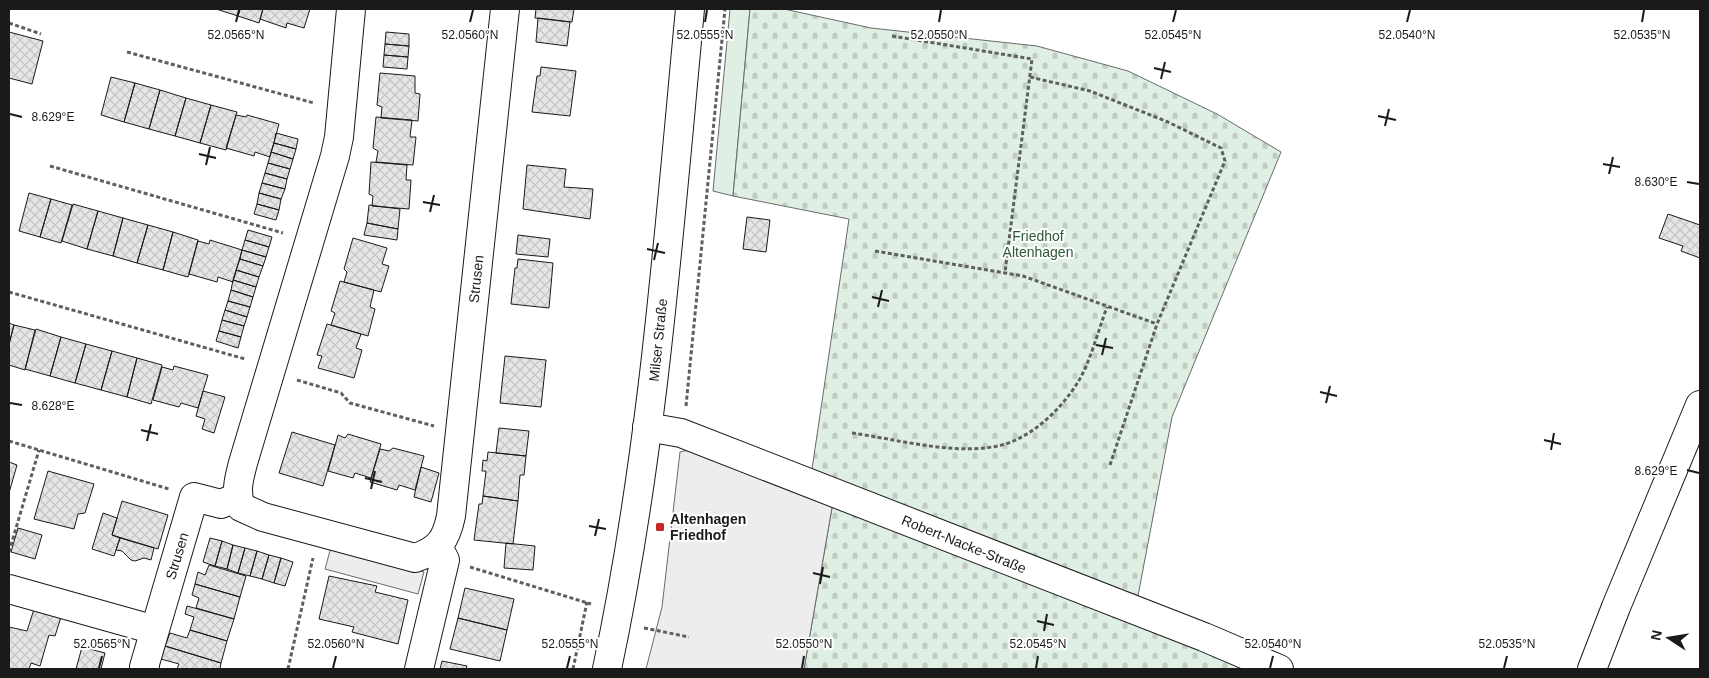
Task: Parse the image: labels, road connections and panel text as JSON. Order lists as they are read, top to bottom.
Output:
{
  "streets": {
    "street": ["Strusen", "Milser Straße", "Robert-Nacke-Straße"]
  },
  "crossings": [
    ["Milser Straße", "Robert-Nacke-Straße"]
  ],
  "parks": ["Friedhof Altenhagen"],
  "places": {
    "transit": ["Altenhagen Friedhof"]
  },
  "north": "left",
  "coordinates": [
    "52.0565°N",
    "52.0560°N",
    "52.0555°N",
    "52.0550°N",
    "52.0545°N",
    "52.0540°N",
    "52.0535°N",
    "8.629°E",
    "8.630°E",
    "8.628°E"
  ]
}
